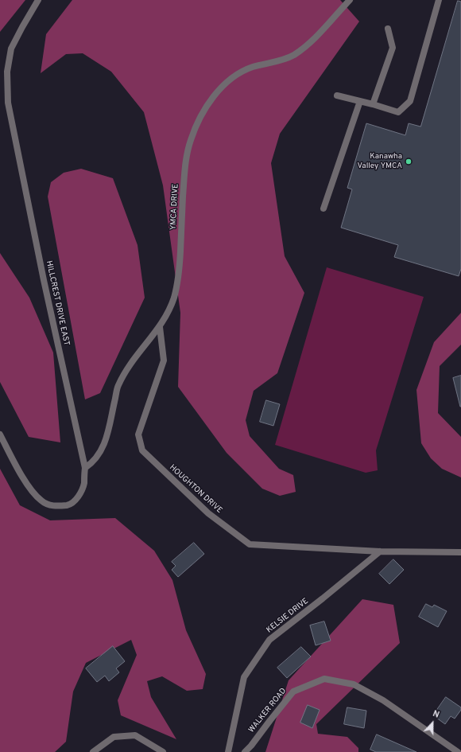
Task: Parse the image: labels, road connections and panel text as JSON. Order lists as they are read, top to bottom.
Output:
{
  "streets": {
    "street": [
      "YMCA DRIVE",
      "HILLCREST DRIVE EAST",
      "HOUGHTON DRIVE",
      "KELSIE DRIVE",
      "WALKER ROAD"
    ]
  },
  "crossings": [
    ["YMCA DRIVE", "HILLCREST DRIVE EAST"],
    ["YMCA DRIVE", "HOUGHTON DRIVE"],
    ["HOUGHTON DRIVE", "KELSIE DRIVE"]
  ],
  "places": ["Kanawha Valley YMCA"],
  "north": "top"
}
